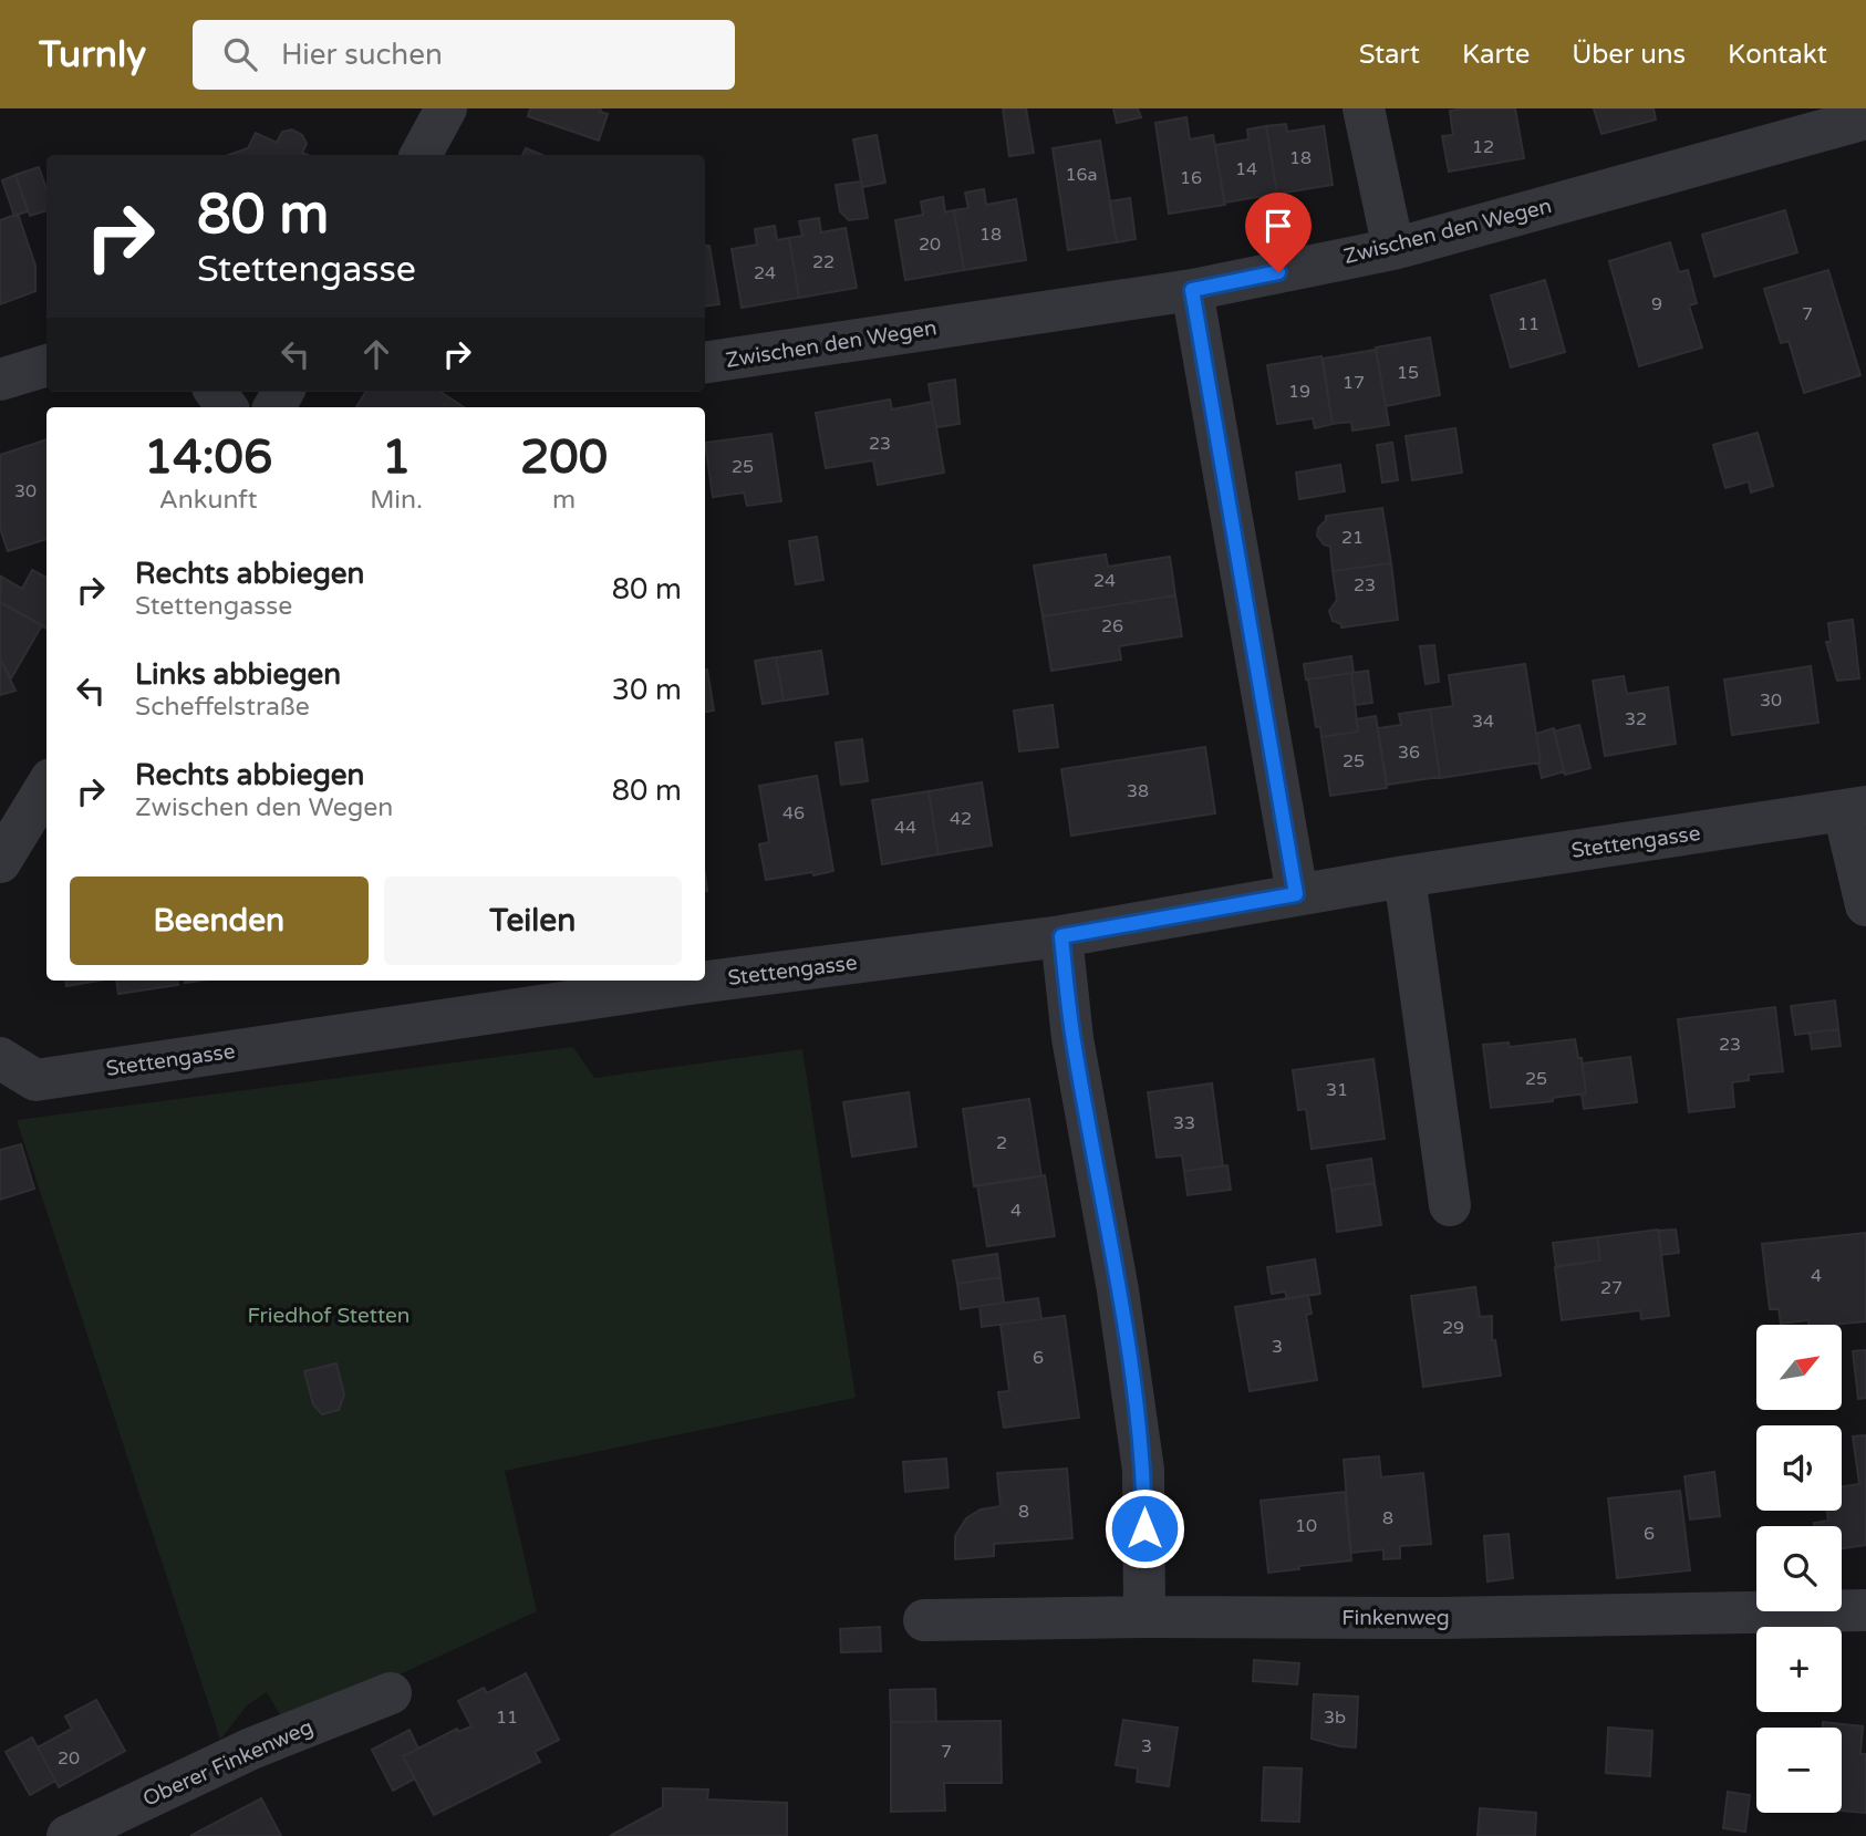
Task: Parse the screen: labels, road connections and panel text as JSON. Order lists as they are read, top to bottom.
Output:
{
  "streets": {
    "street": [
      "Zwischen den Wegen",
      "Stettengasse",
      "Finkenweg",
      "Oberer Finkenweg"
    ]
  },
  "parks": ["Friedhof Stetten"],
  "house_numbers": [
    "12",
    "18",
    "14",
    "16a",
    "16",
    "18",
    "20",
    "22",
    "24",
    "9",
    "7",
    "11",
    "15",
    "17",
    "19",
    "23",
    "25",
    "30",
    "21",
    "24",
    "23",
    "26",
    "30",
    "32",
    "34",
    "36",
    "25",
    "38",
    "46",
    "42",
    "44",
    "23",
    "25",
    "31",
    "33",
    "2",
    "4",
    "4",
    "27",
    "29",
    "3",
    "6",
    "8",
    "8",
    "10",
    "6",
    "11",
    "3b",
    "3",
    "7",
    "20"
  ],
  "north": "top right",
  "page": {
    "header": "Turnly",
    "search": "Hier suchen",
    "nav": [
      "Start",
      "Karte",
      "Über uns",
      "Kontakt"
    ],
    "turn": ["80 m", "Stettengasse"],
    "eta": [
      "14:06",
      "Ankunft",
      "1",
      "Min.",
      "200",
      "m"
    ],
    "list": [
      {
        "name": "Rechts abbiegen",
        "note": "Stettengasse",
        "value": "80 m"
      },
      {
        "name": "Links abbiegen",
        "note": "Scheffelstraße",
        "value": "30 m"
      },
      {
        "name": "Rechts abbiegen",
        "note": "Zwischen den Wegen",
        "value": "80 m"
      }
    ],
    "buttons": ["Beenden", "Teilen"],
    "map_buttons": ["+", "−"]
  }
}
